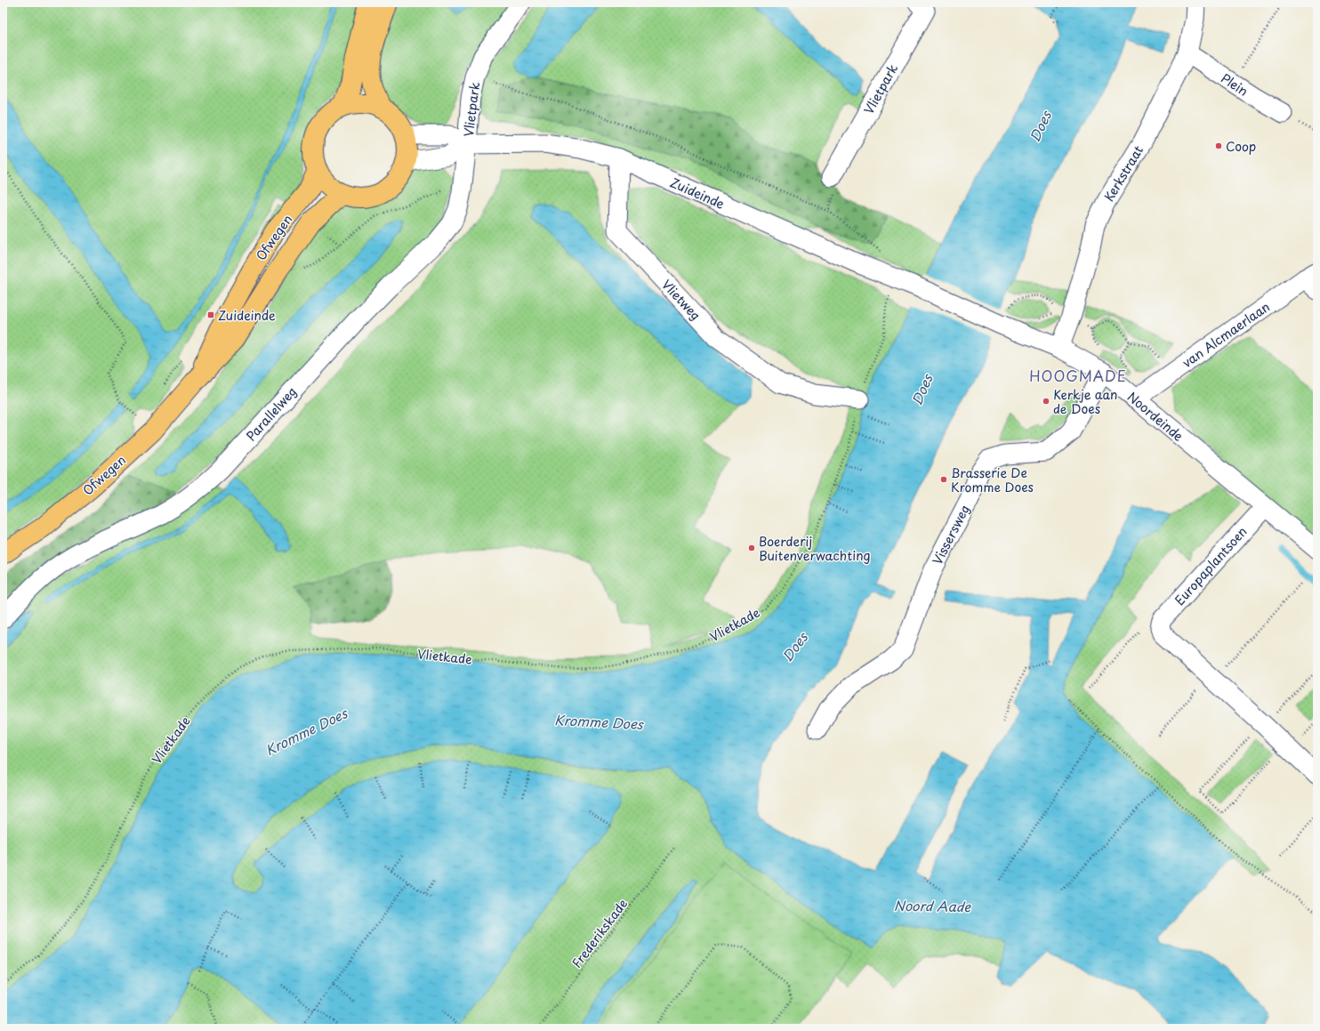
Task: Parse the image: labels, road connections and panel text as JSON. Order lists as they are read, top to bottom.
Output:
{
  "streets": {
    "main road": ["Ofwegen"],
    "street": [
      "Plein",
      "Vlietpark",
      "Kerkstraat",
      "Zuideinde",
      "Vlietweg",
      "van Alcmaerlaan",
      "Parallelweg",
      "Noordeinde",
      "Vissersweg",
      "Europaplantsoen"
    ],
    "path": ["Vlietkade", "Frederikskade"]
  },
  "crossings": [
    ["Plein", "Kerkstraat"],
    ["Vlietpark", "Zuideinde"],
    ["Vlietpark", "Parallelweg"],
    ["Kerkstraat", "Noordeinde"],
    ["Zuideinde", "Ofwegen"],
    ["Zuideinde", "Vlietweg"],
    ["Zuideinde", "Parallelweg"],
    ["Zuideinde", "Noordeinde"],
    ["Zuideinde", "Vlietkade"],
    ["Vlietweg", "Vlietkade"],
    ["van Alcmaerlaan", "Noordeinde"],
    ["Noordeinde", "Vissersweg"],
    ["Noordeinde", "Europaplantsoen"]
  ],
  "districts": ["HOOGMADE"],
  "water": ["Does", "Kromme Does", "Noord Aade"],
  "places": {
    "other": [
      "Coop",
      "Kerkje aan de Does",
      "Brasserie De Kromme Does",
      "Boerderij Buitenverwachting"
    ],
    "transit": ["Zuideinde"]
  }
}
